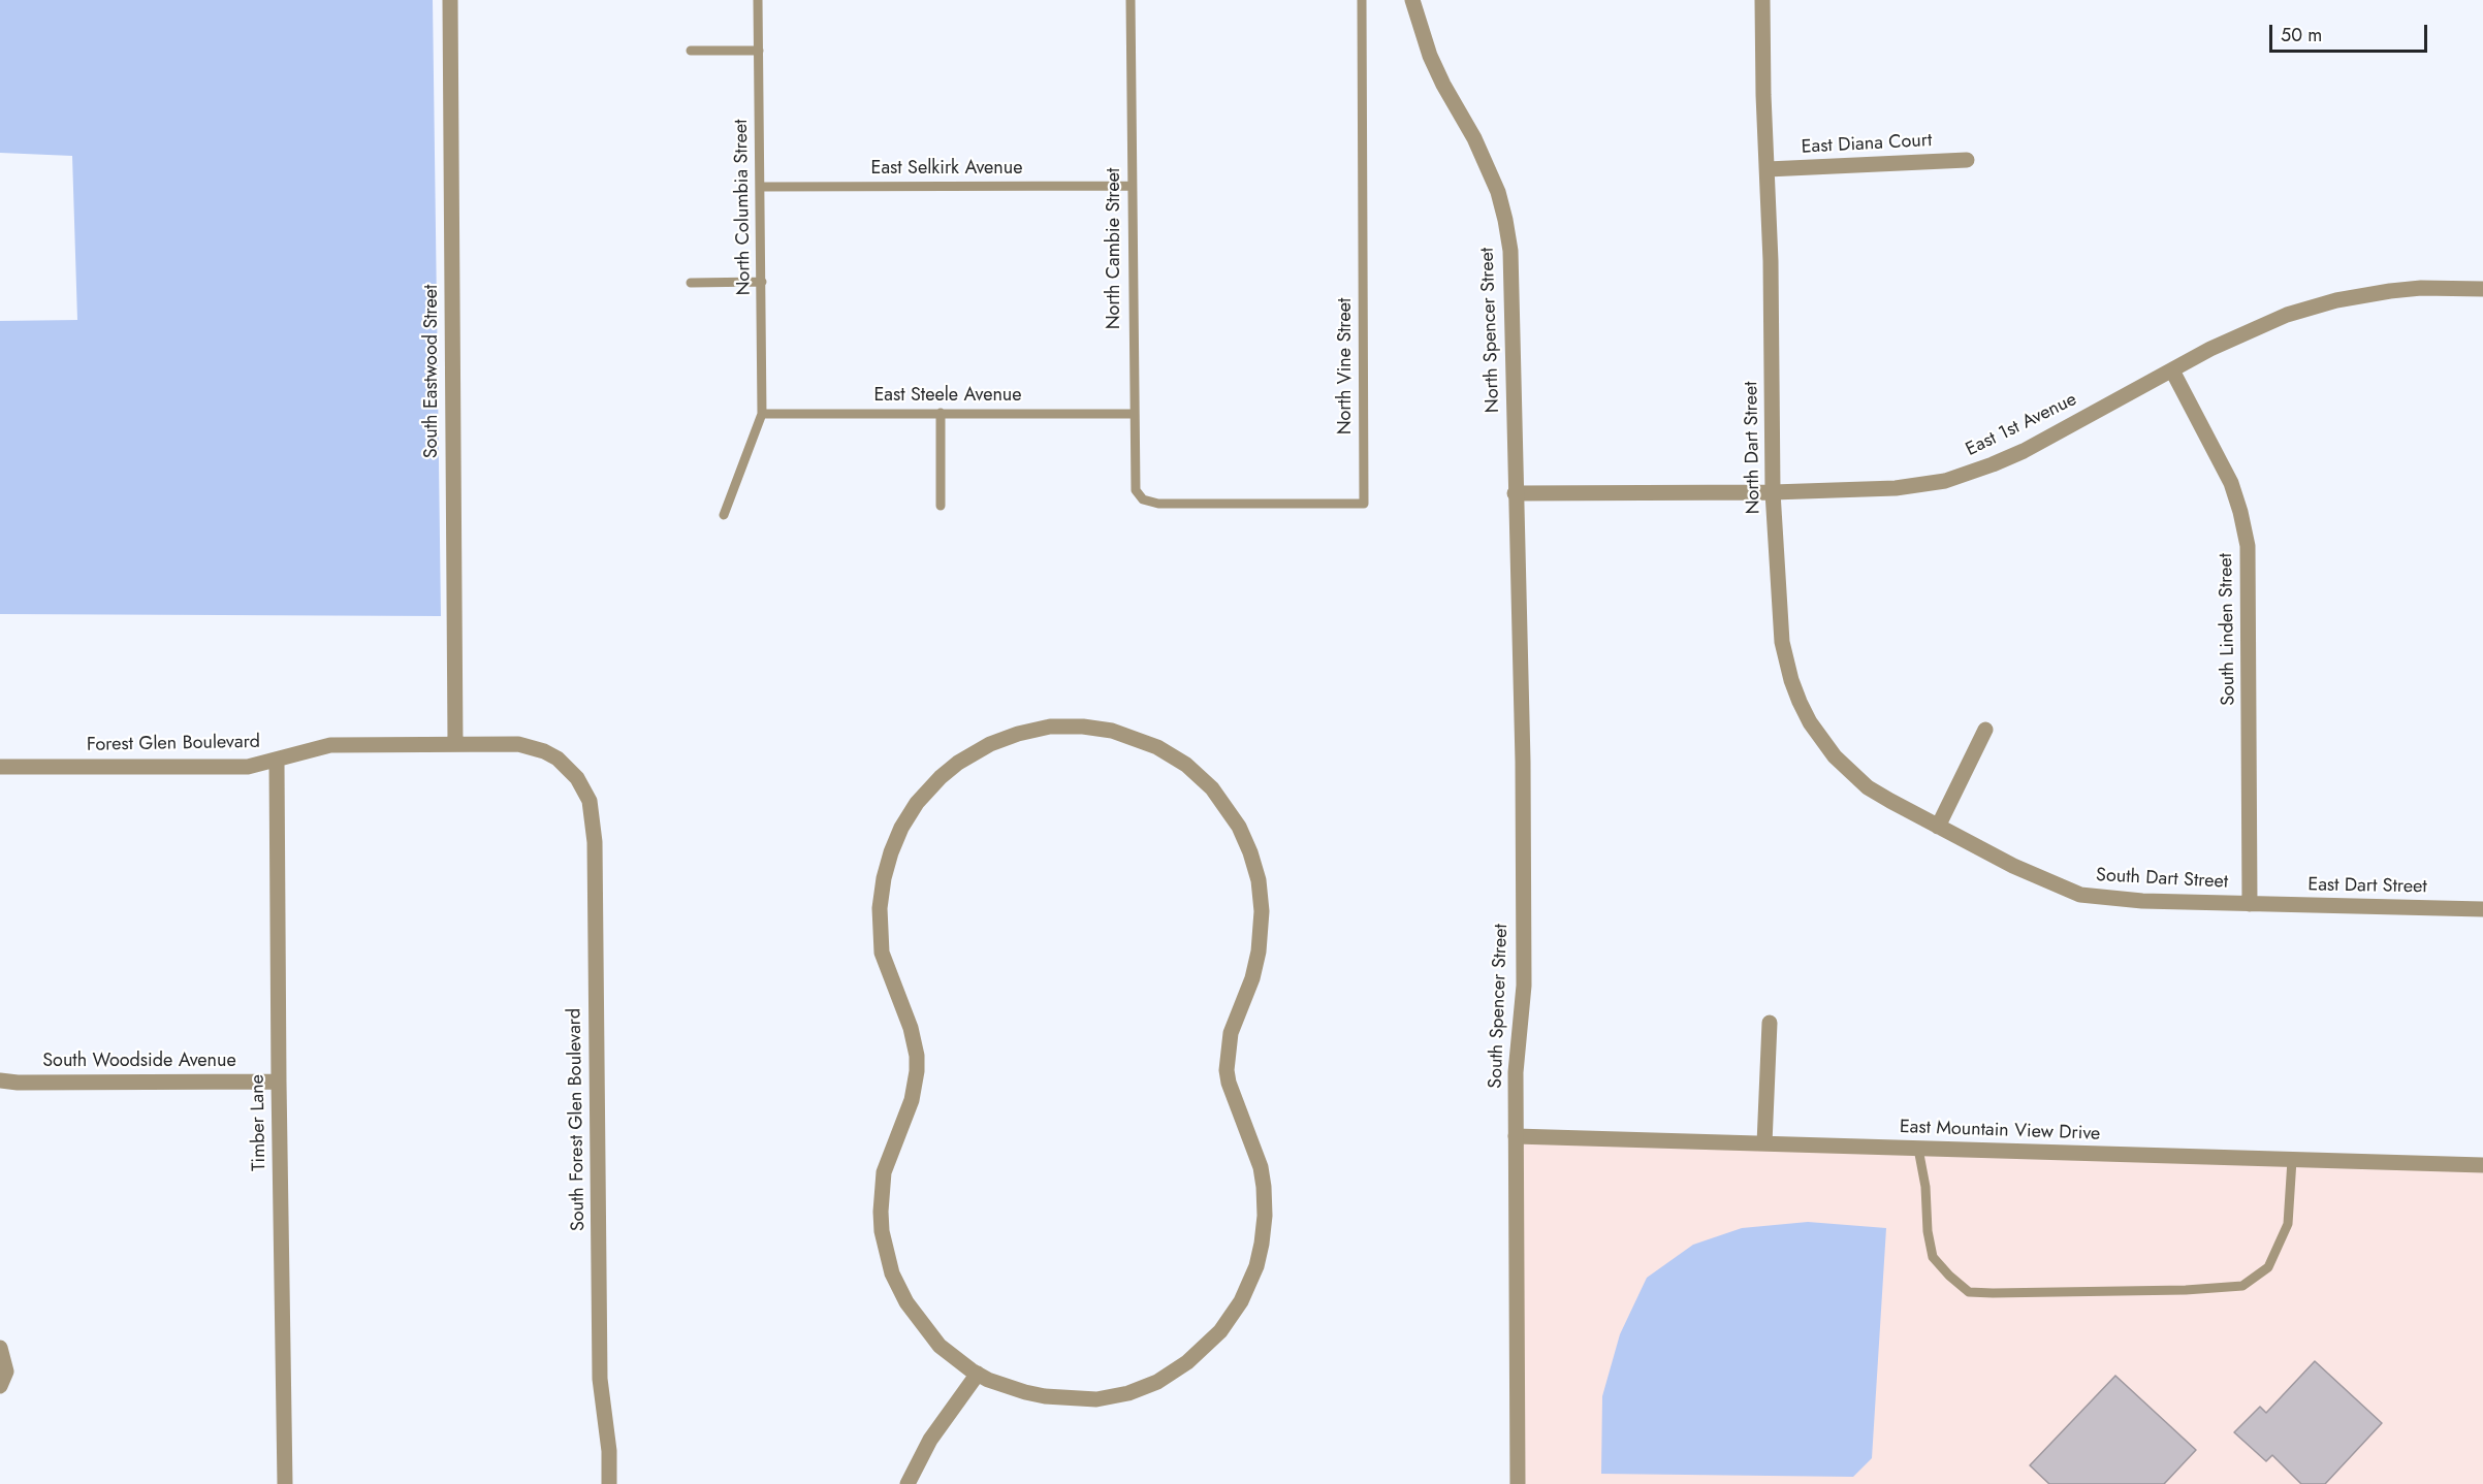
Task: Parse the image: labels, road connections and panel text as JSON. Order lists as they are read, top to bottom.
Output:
{
  "streets": {
    "street": [
      "East Diana Court",
      "North Spencer Street",
      "South Eastwood Street",
      "East 1st Avenue",
      "North Dart Street",
      "South Linden Street",
      "Forest Glen Boulevard",
      "South Dart Street",
      "East Dart Street",
      "South Spencer Street",
      "South Woodside Avenue",
      "South Forest Glen Boulevard",
      "Timber Lane",
      "East Mountain View Drive"
    ],
    "lane": [
      "East Selkirk Avenue",
      "North Columbia Street",
      "North Cambie Street",
      "North Vine Street",
      "East Steele Avenue"
    ]
  },
  "crossings": [
    ["East Diana Court", "North Dart Street"],
    ["East Selkirk Avenue", "North Columbia Street"],
    ["East Selkirk Avenue", "North Cambie Street"],
    ["North Columbia Street", "East Steele Avenue"],
    ["North Cambie Street", "North Vine Street"],
    ["North Cambie Street", "East Steele Avenue"],
    ["North Spencer Street", "East 1st Avenue"],
    ["North Spencer Street", "South Spencer Street"],
    ["South Eastwood Street", "Forest Glen Boulevard"],
    ["East 1st Avenue", "North Dart Street"],
    ["East 1st Avenue", "South Linden Street"],
    ["East 1st Avenue", "South Spencer Street"],
    ["North Dart Street", "South Dart Street"],
    ["South Linden Street", "South Dart Street"],
    ["South Linden Street", "East Dart Street"],
    ["Forest Glen Boulevard", "South Forest Glen Boulevard"],
    ["Forest Glen Boulevard", "Timber Lane"],
    ["South Dart Street", "East Dart Street"],
    ["South Spencer Street", "East Mountain View Drive"],
    ["South Woodside Avenue", "Timber Lane"]
  ],
  "scale_bar": "50 m"
}
